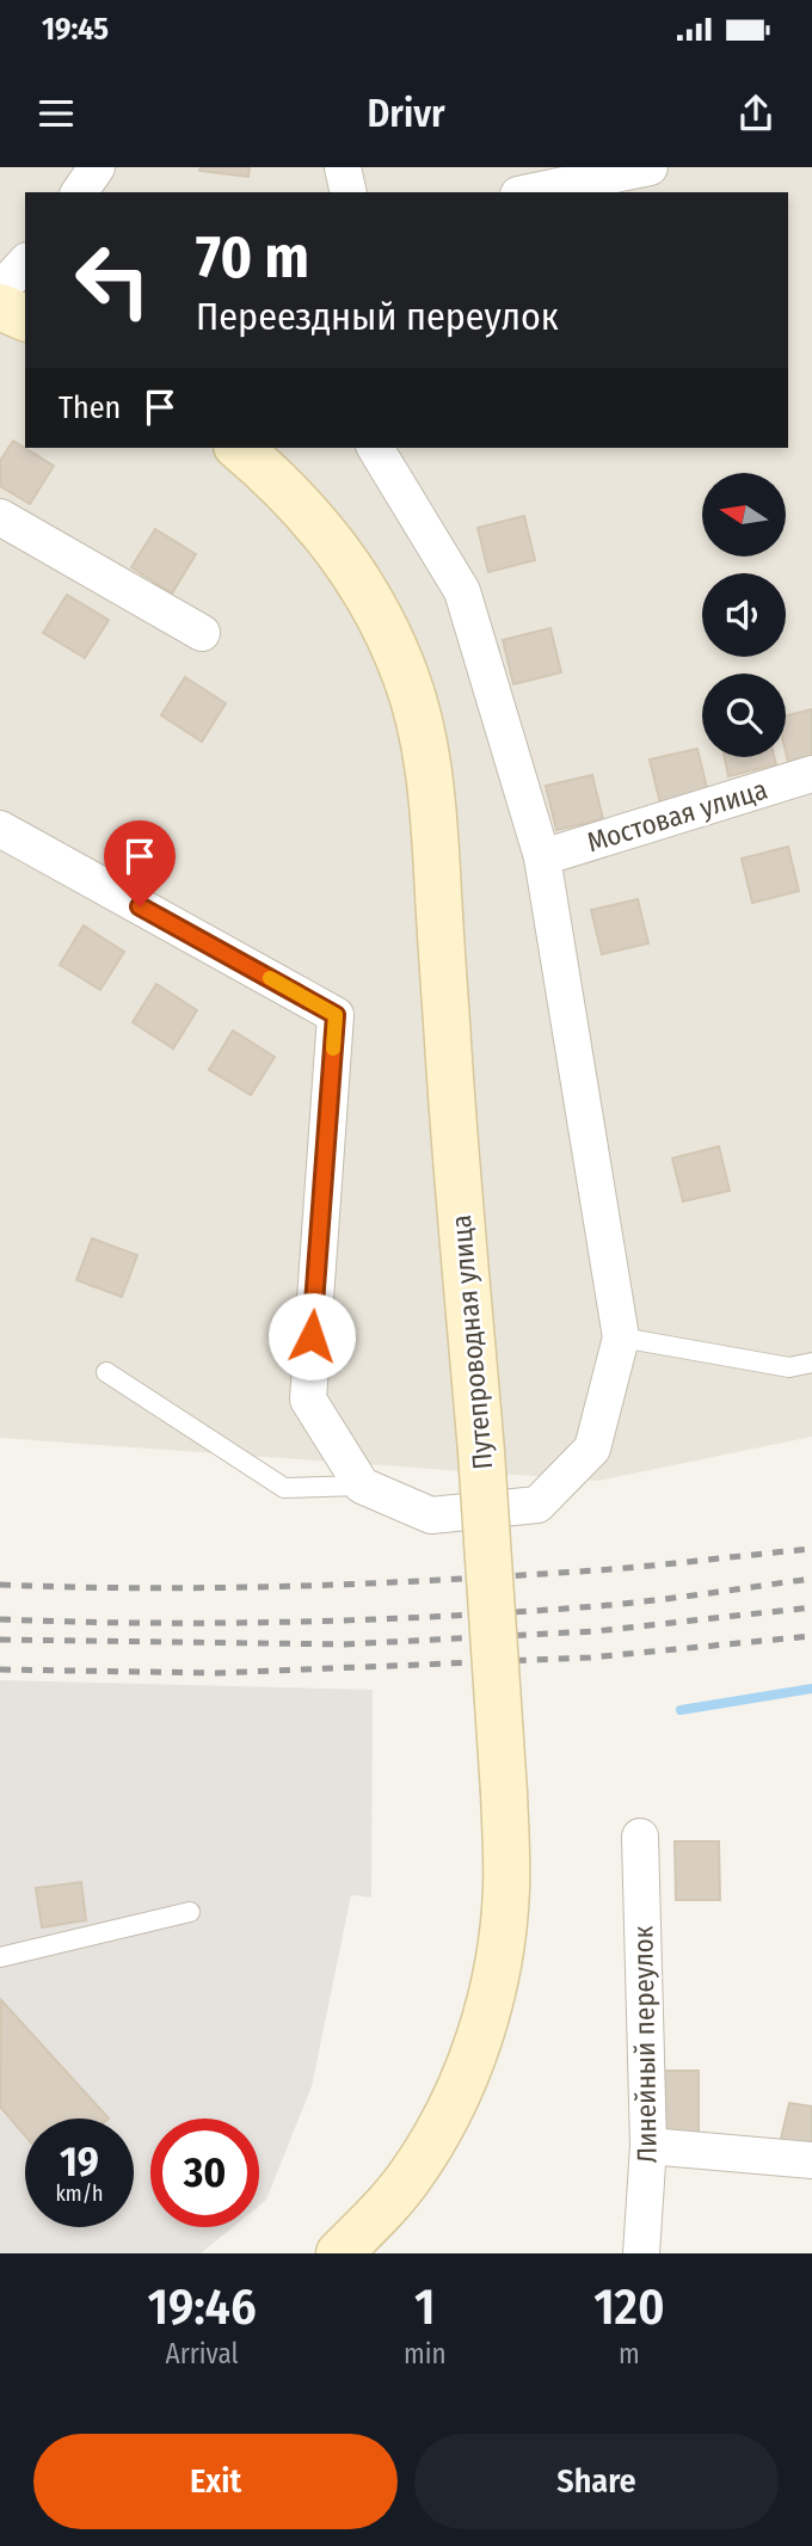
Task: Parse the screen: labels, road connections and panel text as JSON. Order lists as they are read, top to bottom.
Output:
{
  "streets": {
    "main road": ["Путепроводная улица"],
    "street": ["Мостовая улица", "Линейный переулок"]
  },
  "north": "left",
  "page": {
    "status": "19:45",
    "header": "Drivr",
    "turn": ["70 m", "Переездный переулок"],
    "then": "Then",
    "speed": "19 km/h",
    "limit": "30",
    "eta": [
      "19:46",
      "Arrival",
      "1",
      "min",
      "120",
      "m"
    ],
    "buttons": ["Exit", "Share"]
  }
}
